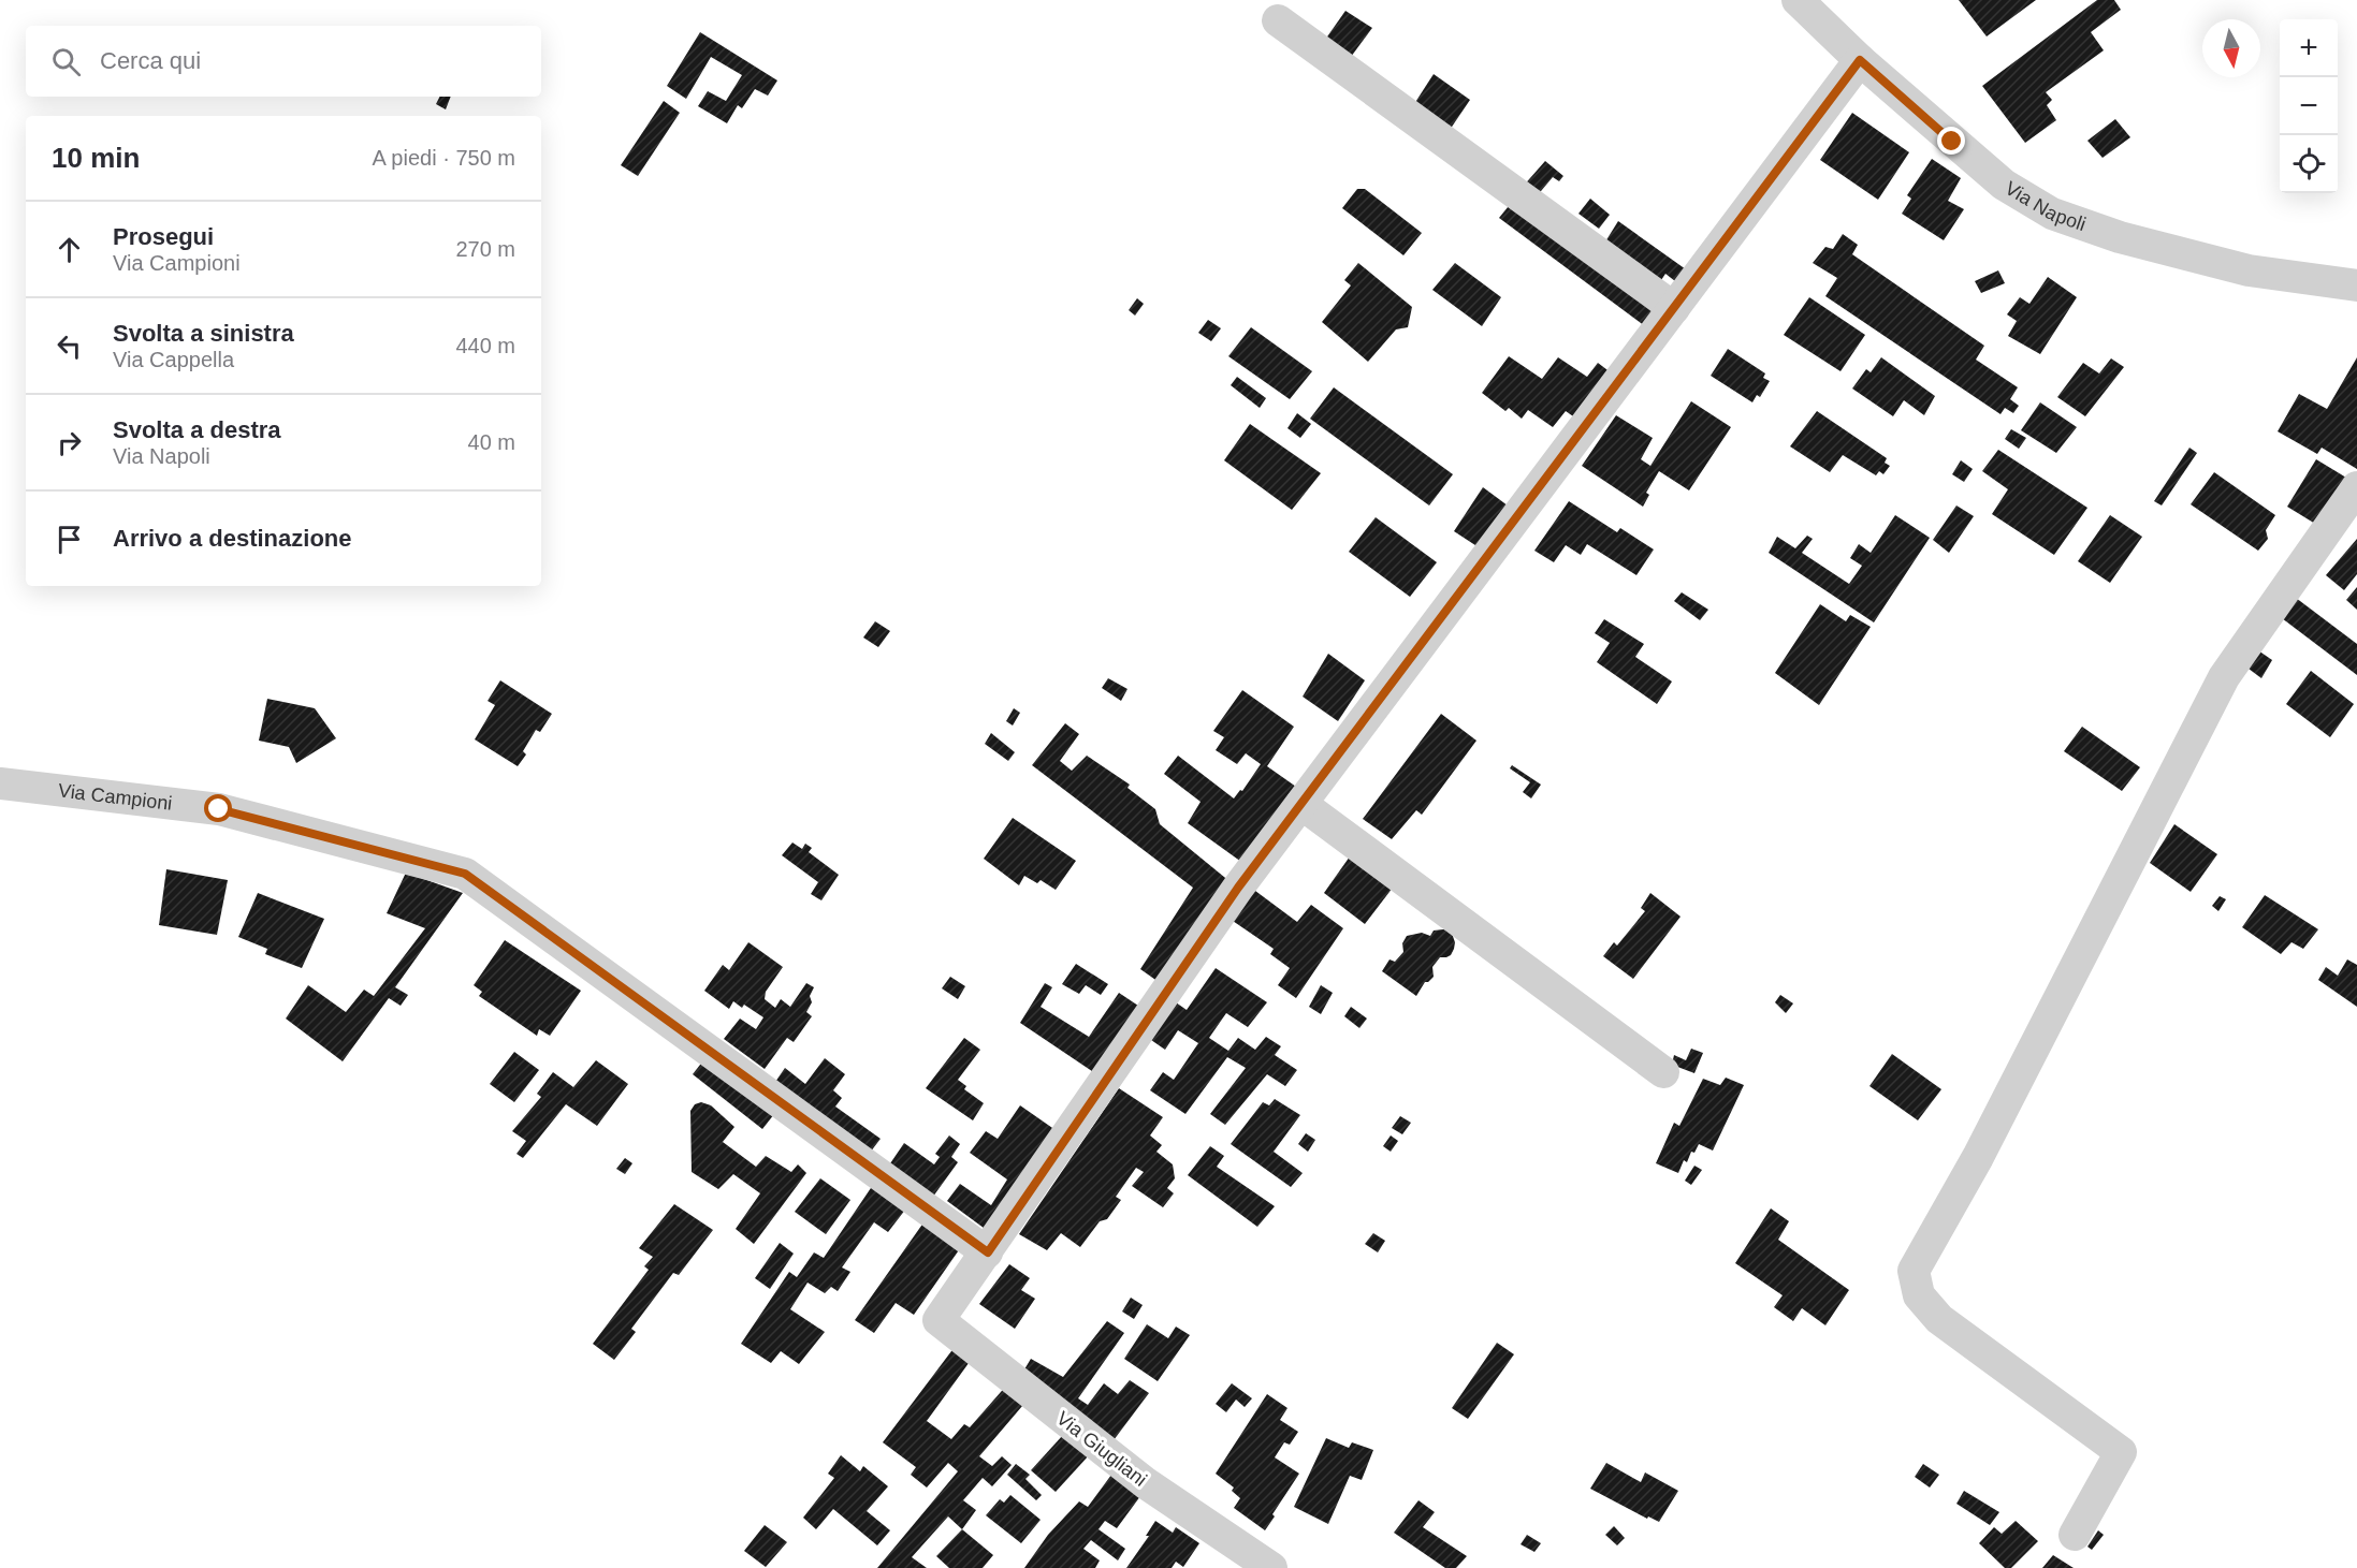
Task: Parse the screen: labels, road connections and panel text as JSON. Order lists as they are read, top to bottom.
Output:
{
  "streets": {
    "street": ["Via Napoli", "Via Campioni", "Via Giugliani"]
  },
  "crossings": [
    ["Via Campioni", "Via Giugliani"]
  ],
  "north": "bottom",
  "page": {
    "map_buttons": ["+", "−"],
    "search": "Cerca qui",
    "heading": ["10 min", "A piedi · 750 m"],
    "list": [
      ["Prosegui", "Via Campioni", "270 m"],
      ["Svolta a sinistra", "Via Cappella", "440 m"],
      ["Svolta a destra", "Via Napoli", "40 m"],
      "Arrivo a destinazione"
    ]
  }
}
